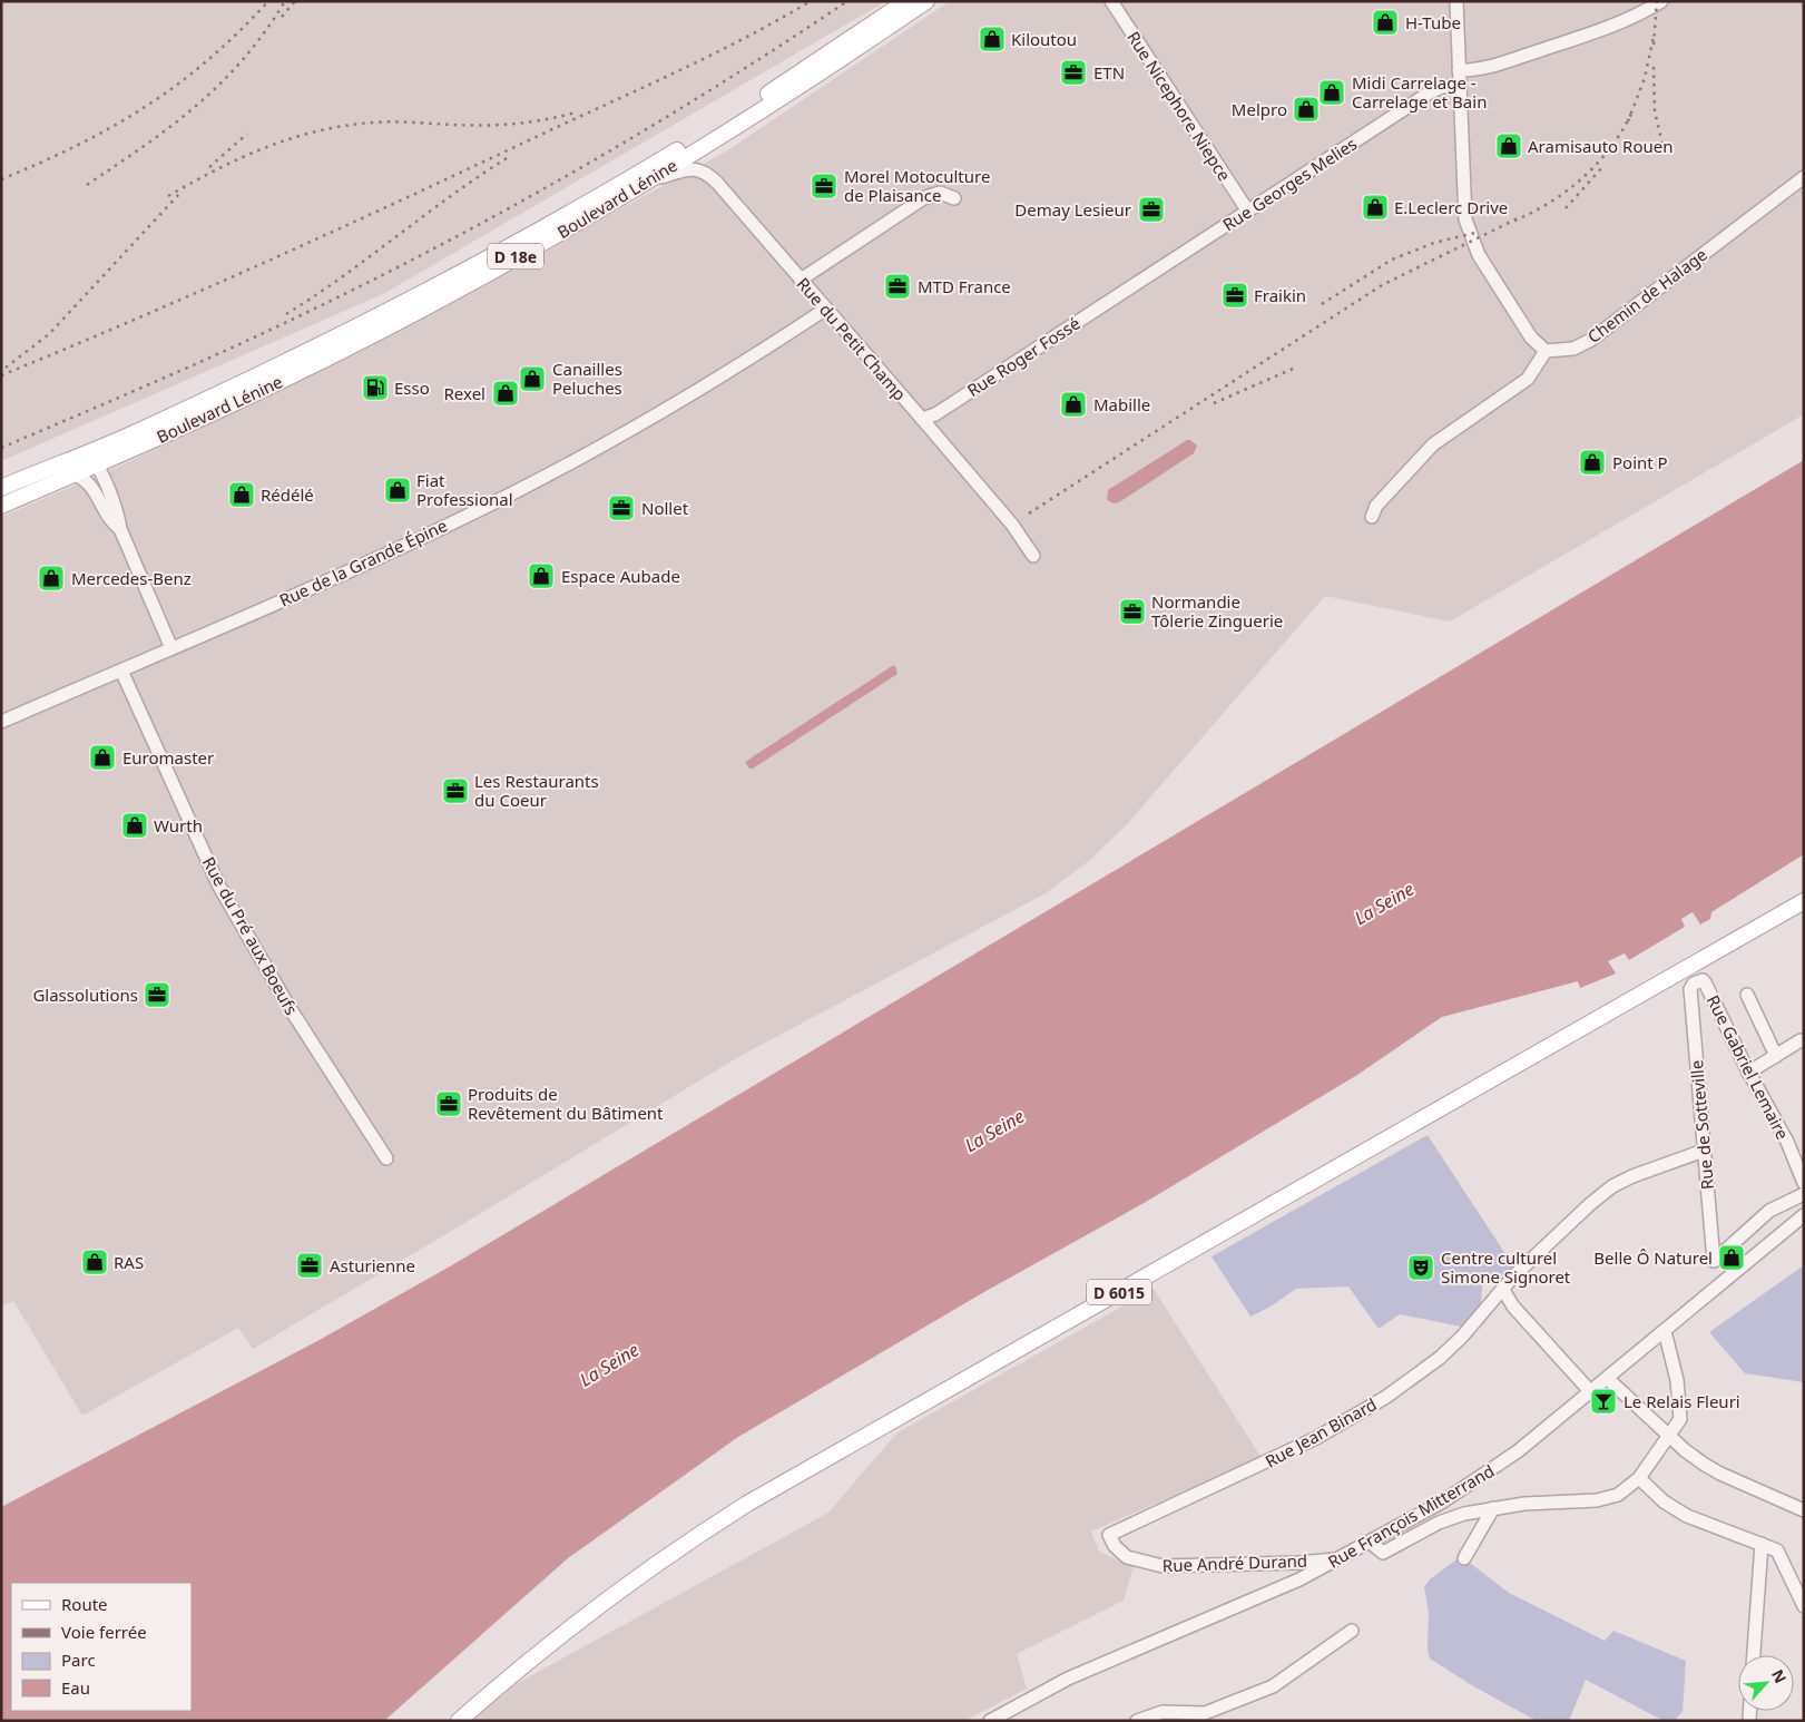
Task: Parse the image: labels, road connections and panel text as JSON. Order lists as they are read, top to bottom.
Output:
{
  "streets": {
    "main road": ["Boulevard Lénine", "D 18e", "D 6015"],
    "street": [
      "Rue Nicephore Niepce",
      "Rue Georges Melies",
      "Chemin de Halage",
      "Rue du Petit Champ",
      "Rue Roger Fossé",
      "Rue de la Grande Épine",
      "Rue du Pré aux Boeufs",
      "Rue Gabriel Lemaire",
      "Rue de Sotteville",
      "Rue Jean Binard",
      "Rue François Mitterrand",
      "Rue André Durand"
    ]
  },
  "crossings": [
    ["Rue Nicephore Niepce", "Rue Georges Melies"],
    ["Rue Georges Melies", "Rue Roger Fossé"],
    ["Boulevard Lénine", "Rue du Petit Champ"],
    ["Rue du Petit Champ", "Rue Roger Fossé"],
    ["Rue du Petit Champ", "Rue de la Grande Épine"],
    ["Rue de la Grande Épine", "Rue du Pré aux Boeufs"],
    ["Rue Gabriel Lemaire", "Rue de Sotteville"],
    ["Rue de Sotteville", "Rue Jean Binard"],
    ["Rue Jean Binard", "Rue André Durand"],
    ["Rue François Mitterrand", "Rue André Durand"]
  ],
  "water": ["La Seine"],
  "places": {
    "shop": [
      "H-Tube",
      "Kiloutou",
      "Midi Carrelage - Carrelage et Bain",
      "Melpro",
      "Aramisauto Rouen",
      "E.Leclerc Drive",
      "Canailles Peluches",
      "Rexel",
      "Mabille",
      "Point P",
      "Fiat Professional",
      "Rédélé",
      "Espace Aubade",
      "Mercedes-Benz",
      "Euromaster",
      "Wurth",
      "Belle Ô Naturel",
      "RAS"
    ],
    "office": [
      "ETN",
      "Morel Motoculture de Plaisance",
      "Demay Lesieur",
      "MTD France",
      "Fraikin",
      "Nollet",
      "Normandie Tôlerie Zinguerie",
      "Les Restaurants du Coeur",
      "Glassolutions",
      "Produits de Revêtement du Bâtiment",
      "Asturienne"
    ],
    "fuel station": ["Esso"],
    "theatre": ["Centre culturel Simone Signoret"],
    "bar": ["Le Relais Fleuri"]
  },
  "legend": [
    "Route",
    "Voie ferrée",
    "Parc",
    "Eau"
  ],
  "north": "top right"
}
